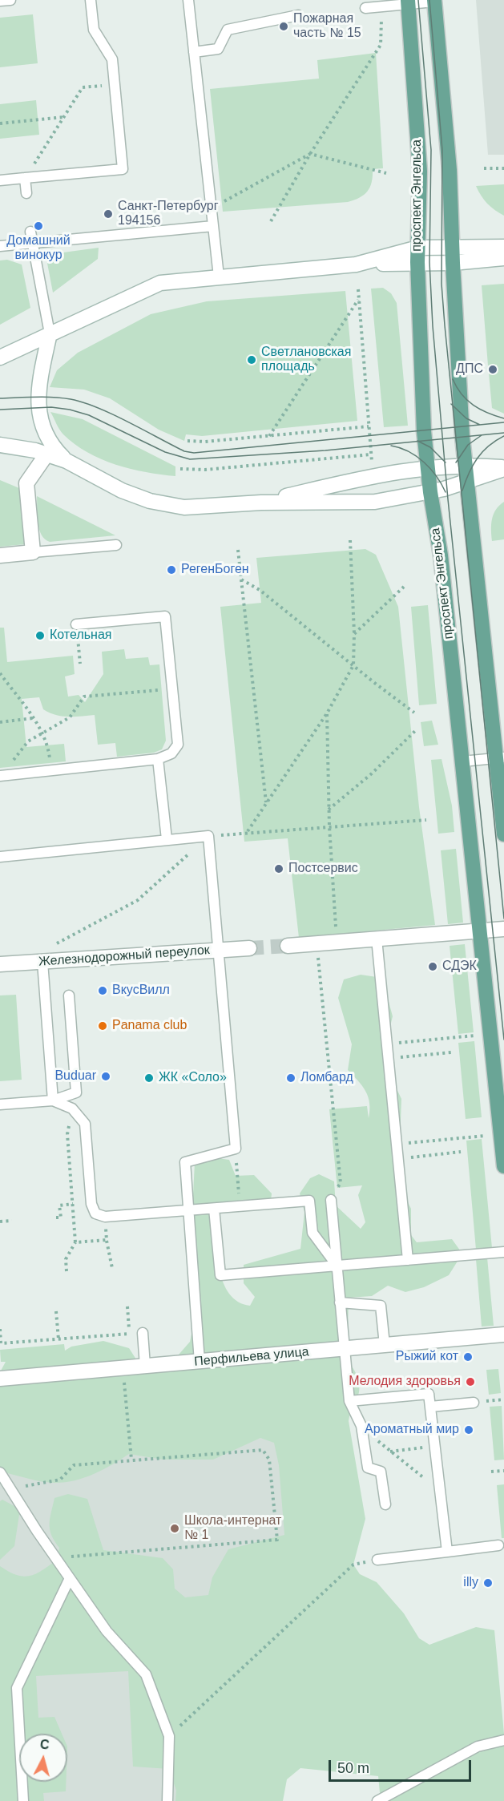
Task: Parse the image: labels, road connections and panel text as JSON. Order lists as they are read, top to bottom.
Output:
{
  "streets": {
    "main road": ["проспект Энгельса", "Железнодорожный переулок", "Перфильева улица"]
  },
  "places": [
    "Пожарная часть № 15",
    "Санкт-Петербург 194156",
    "Домашний винокур",
    "Светлановская площадь",
    "ДПС",
    "РегенБоген",
    "Котельная",
    "Постсервис",
    "СДЭК",
    "ВкусВилл",
    "Panama club",
    "Buduar",
    "ЖК «Соло»",
    "Ломбард",
    "Рыжий кот",
    "Мелодия здоровья",
    "Ароматный мир",
    "Школа-интернат № 1",
    "illy"
  ],
  "scale_bar": "50 m",
  "north": "top"
}
